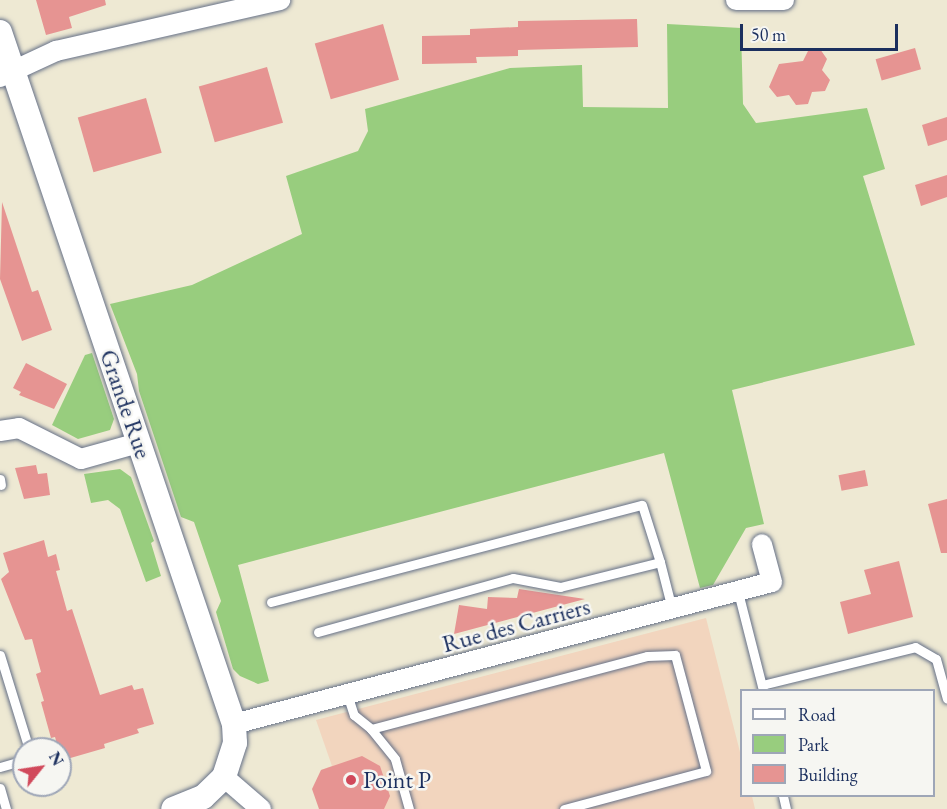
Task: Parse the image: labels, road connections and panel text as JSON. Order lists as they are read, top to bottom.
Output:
{
  "streets": {
    "street": ["Grande Rue", "Rue des Carriers"]
  },
  "crossings": [
    ["Grande Rue", "Rue des Carriers"]
  ],
  "places": ["Point P"],
  "legend": ["Road", "Park", "Building"],
  "scale_bar": "50 m",
  "north": "top right"
}
